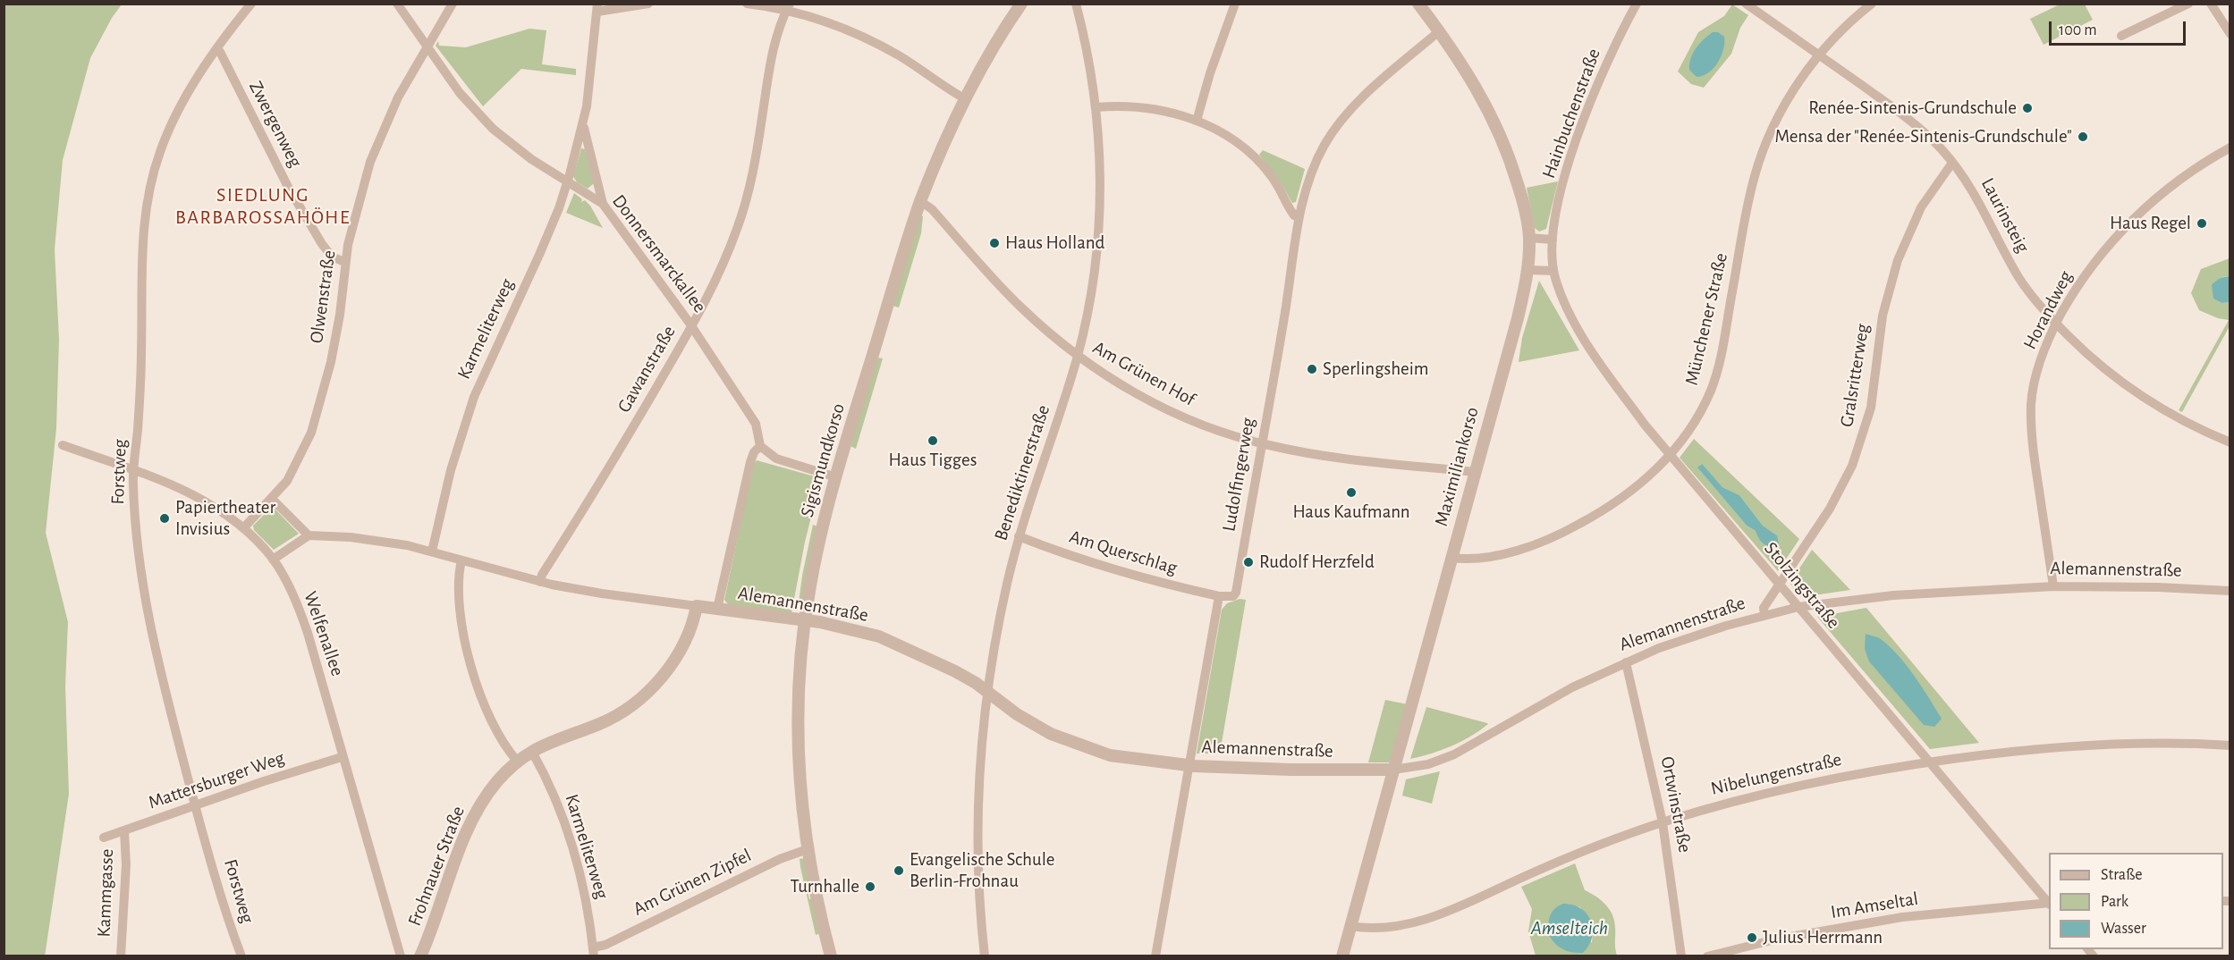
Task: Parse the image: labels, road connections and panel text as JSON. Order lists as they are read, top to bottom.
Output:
{
  "streets": {
    "street": [
      "Hainbuchenstraße",
      "Zwergenweg",
      "Laurinsteig",
      "Donnersmarckallee",
      "Olwenstraße",
      "Horandweg",
      "Münchener Straße",
      "Karmeliterweg",
      "Gawanstraße",
      "Am Grünen Hof",
      "Gralsritterweg",
      "Sigismundkorso",
      "Maximiliankorso",
      "Forstweg",
      "Benediktinerstraße",
      "Ludolfingerweg",
      "Am Querschlag",
      "Alemannenstraße",
      "Stolzingstraße",
      "Welfenallee",
      "Nibelungenstraße",
      "Mattersburger Weg",
      "Ortwinstraße",
      "Frohnauer Straße",
      "Am Grünen Zipfel",
      "Kammgasse",
      "Im Amseltal"
    ]
  },
  "crossings": [
    ["Hainbuchenstraße", "Stolzingstraße"],
    ["Zwergenweg", "Olwenstraße"],
    ["Zwergenweg", "Forstweg"],
    ["Laurinsteig", "Horandweg"],
    ["Laurinsteig", "Münchener Straße"],
    ["Laurinsteig", "Gralsritterweg"],
    ["Donnersmarckallee", "Olwenstraße"],
    ["Donnersmarckallee", "Karmeliterweg"],
    ["Donnersmarckallee", "Gawanstraße"],
    ["Olwenstraße", "Welfenallee"],
    ["Horandweg", "Alemannenstraße"],
    ["Münchener Straße", "Maximiliankorso"],
    ["Münchener Straße", "Stolzingstraße"],
    ["Karmeliterweg", "Alemannenstraße"],
    ["Karmeliterweg", "Frohnauer Straße"],
    ["Karmeliterweg", "Am Grünen Zipfel"],
    ["Gawanstraße", "Alemannenstraße"],
    ["Am Grünen Hof", "Sigismundkorso"],
    ["Am Grünen Hof", "Maximiliankorso"],
    ["Am Grünen Hof", "Benediktinerstraße"],
    ["Am Grünen Hof", "Ludolfingerweg"],
    ["Gralsritterweg", "Alemannenstraße"],
    ["Gralsritterweg", "Stolzingstraße"],
    ["Sigismundkorso", "Alemannenstraße"],
    ["Sigismundkorso", "Am Grünen Zipfel"],
    ["Maximiliankorso", "Ludolfingerweg"],
    ["Maximiliankorso", "Alemannenstraße"],
    ["Maximiliankorso", "Nibelungenstraße"],
    ["Forstweg", "Welfenallee"],
    ["Forstweg", "Mattersburger Weg"],
    ["Benediktinerstraße", "Am Querschlag"],
    ["Benediktinerstraße", "Alemannenstraße"],
    ["Ludolfingerweg", "Am Querschlag"],
    ["Alemannenstraße", "Stolzingstraße"],
    ["Alemannenstraße", "Ortwinstraße"],
    ["Alemannenstraße", "Frohnauer Straße"],
    ["Stolzingstraße", "Nibelungenstraße"],
    ["Welfenallee", "Mattersburger Weg"],
    ["Nibelungenstraße", "Ortwinstraße"],
    ["Mattersburger Weg", "Kammgasse"]
  ],
  "districts": ["SIEDLUNG BARBAROSSAHÖHE"],
  "water": ["Amselteich"],
  "places": [
    "Renée-Sintenis-Grundschule",
    "Mensa der \"Renée-Sintenis-Grundschule\"",
    "Haus Regel",
    "Haus Holland",
    "Sperlingsheim",
    "Haus Tigges",
    "Haus Kaufmann",
    "Papiertheater Invisius",
    "Rudolf Herzfeld",
    "Evangelische Schule Berlin-Frohnau",
    "Turnhalle",
    "Julius Herrmann"
  ],
  "legend": ["Straße", "Park", "Wasser"],
  "scale_bar": "100 m"
}
